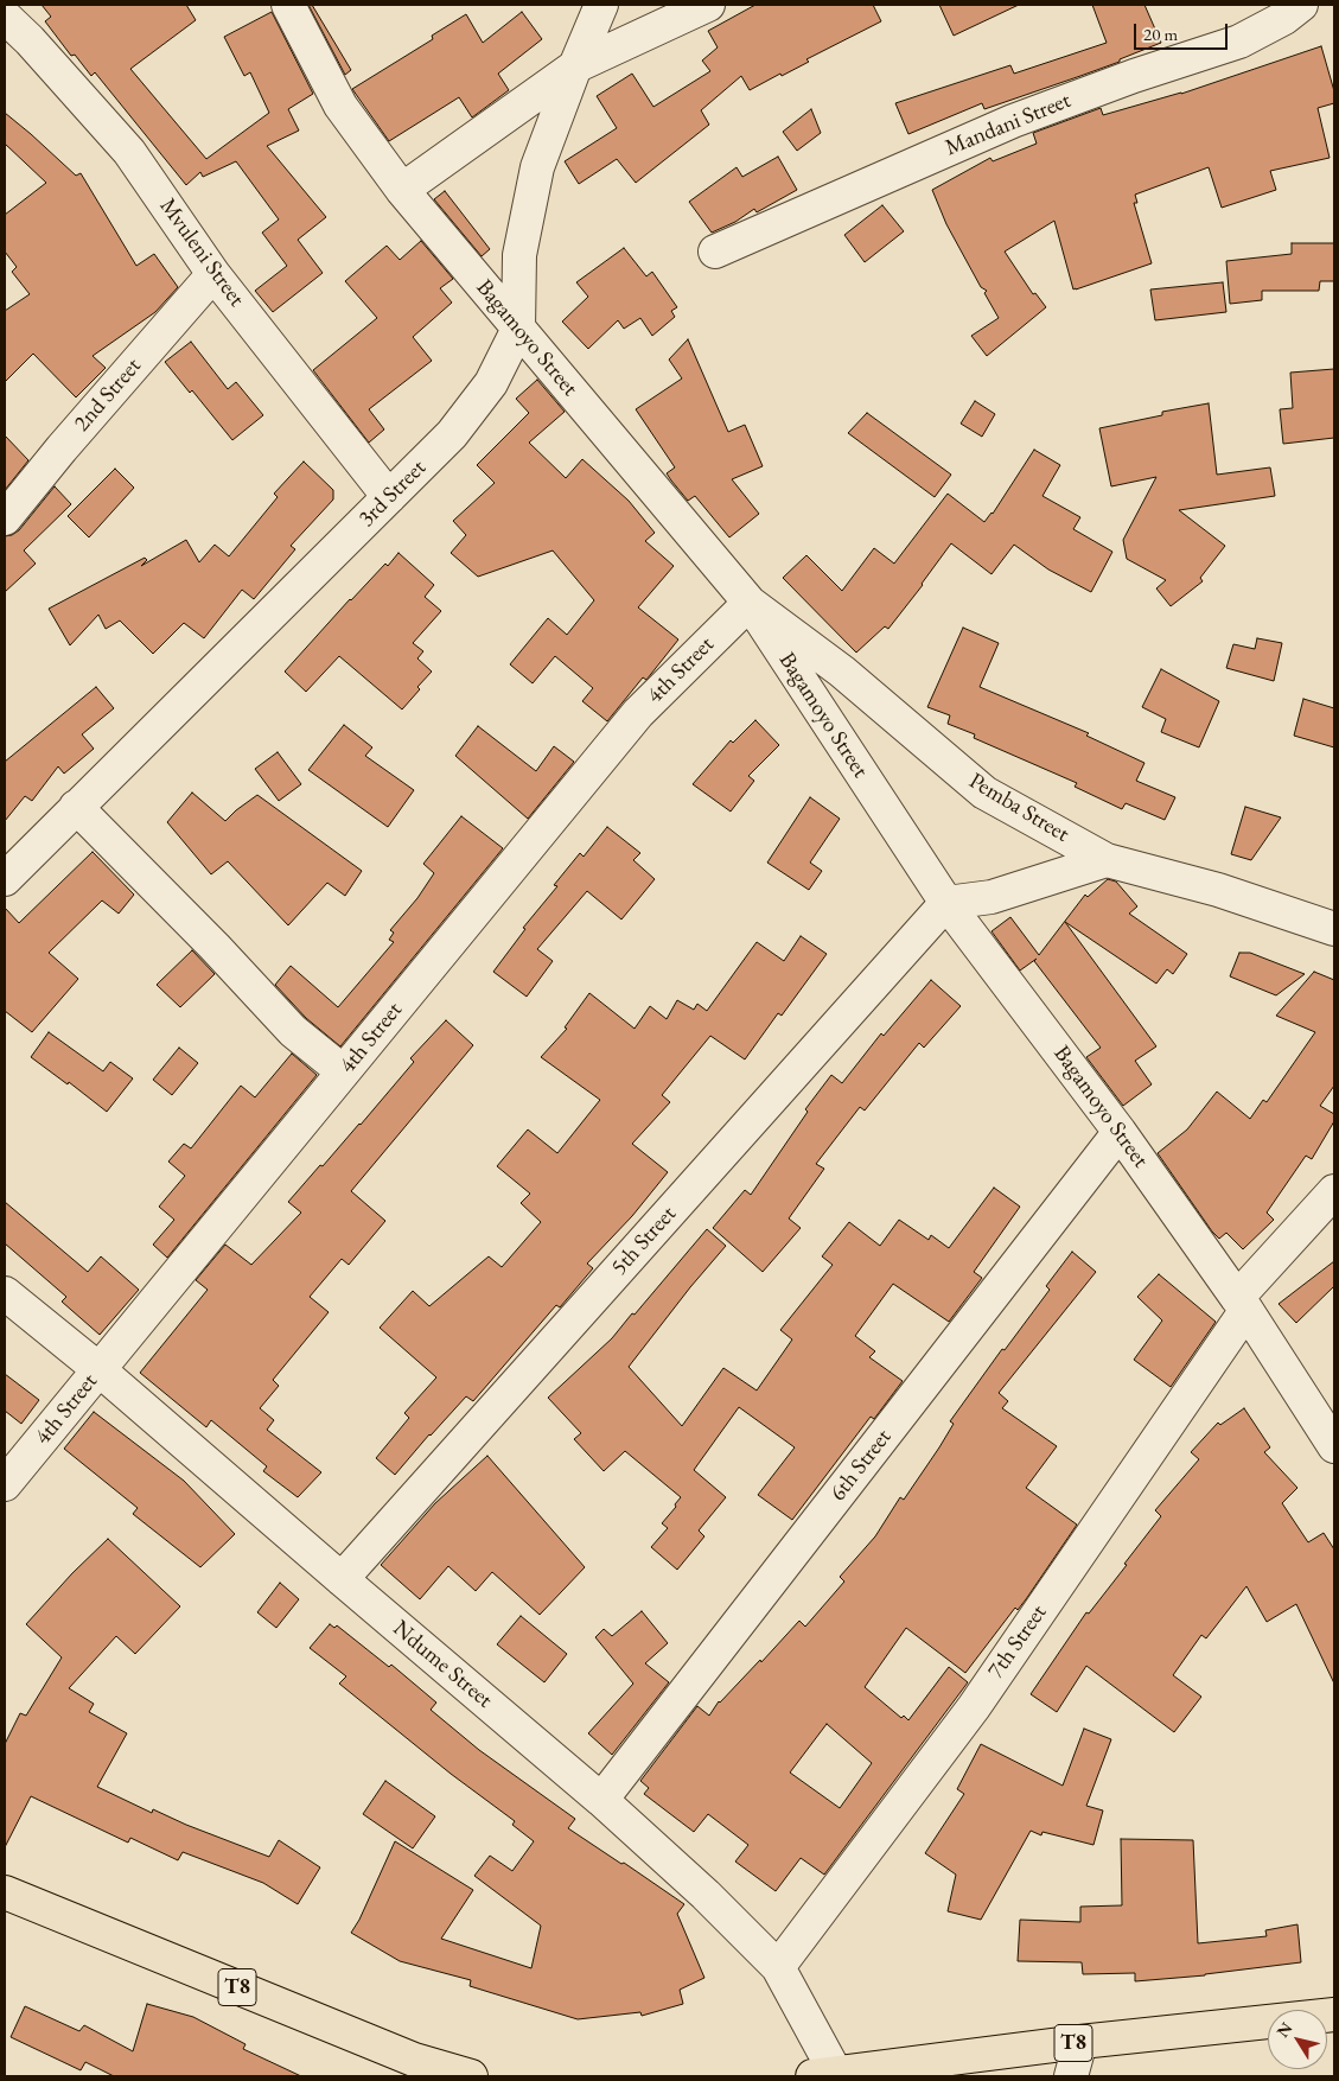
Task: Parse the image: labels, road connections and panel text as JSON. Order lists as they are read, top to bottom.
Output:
{
  "streets": {
    "highway": ["T8"],
    "street": [
      "Mandani Street",
      "Mvuleni Street",
      "Bagamoyo Street",
      "2nd Street",
      "3rd Street",
      "4th Street",
      "Pemba Street",
      "5th Street",
      "6th Street",
      "7th Street",
      "Ndume Street"
    ]
  },
  "crossings": [
    ["Mvuleni Street", "2nd Street"],
    ["Mvuleni Street", "3rd Street"],
    ["Bagamoyo Street", "3rd Street"],
    ["Bagamoyo Street", "4th Street"],
    ["Bagamoyo Street", "Pemba Street"],
    ["Bagamoyo Street", "5th Street"],
    ["Bagamoyo Street", "6th Street"],
    ["Bagamoyo Street", "7th Street"],
    ["4th Street", "Pemba Street"],
    ["4th Street", "Ndume Street"],
    ["5th Street", "Ndume Street"],
    ["6th Street", "Ndume Street"],
    ["7th Street", "Ndume Street"],
    ["Ndume Street", "T8"]
  ],
  "scale_bar": "20 m",
  "north": "top left"
}
